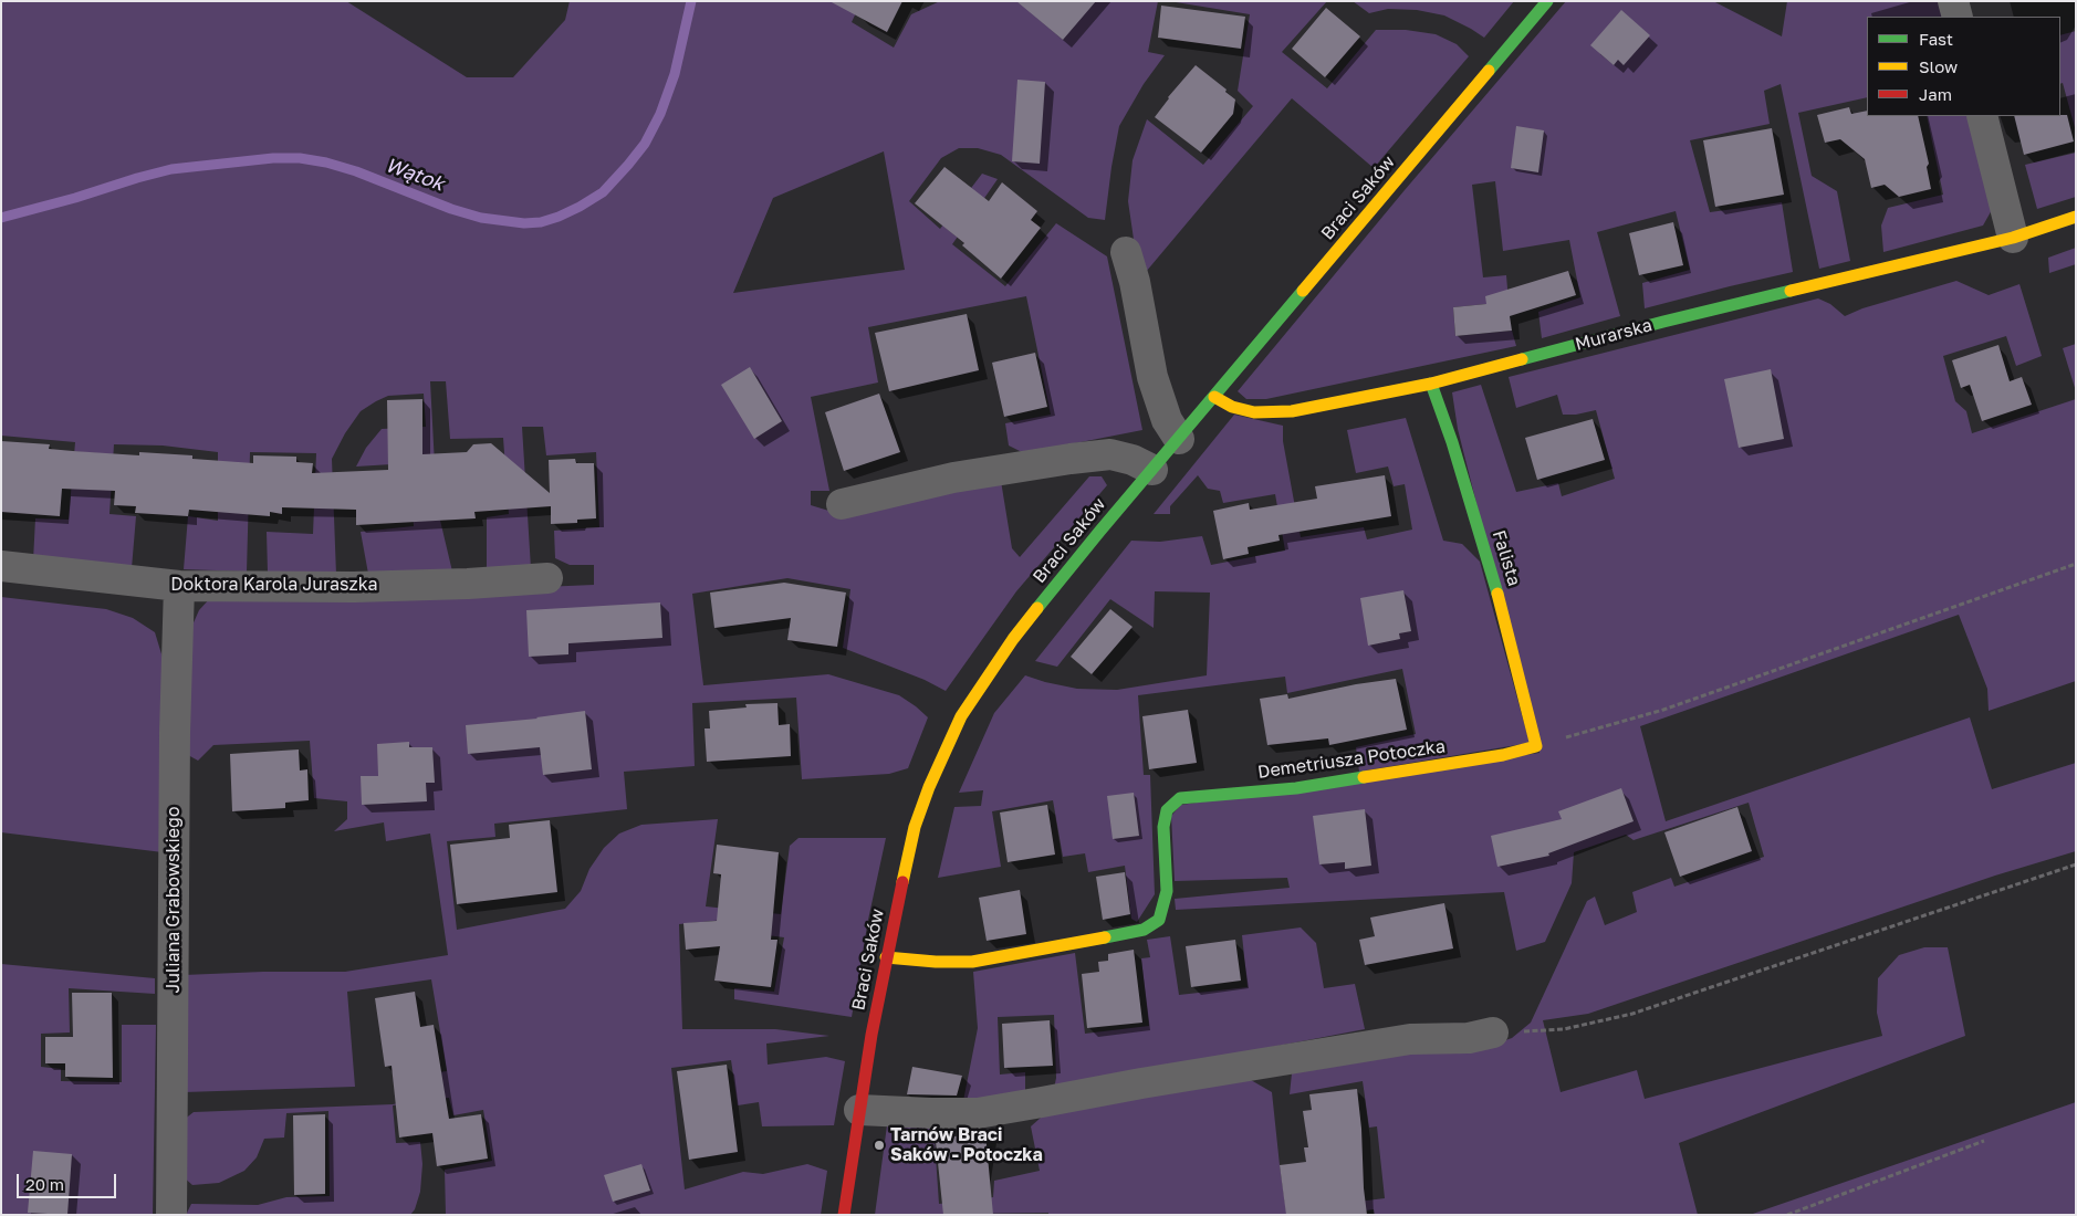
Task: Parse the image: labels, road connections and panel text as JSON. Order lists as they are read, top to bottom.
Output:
{
  "streets": {
    "street": [
      "Braci Saków",
      "Murarska",
      "Falista",
      "Doktora Karola Juraszka",
      "Demetriusza Potoczka",
      "Juliana Grabowskiego"
    ]
  },
  "crossings": [
    ["Braci Saków", "Murarska"],
    ["Braci Saków", "Demetriusza Potoczka"],
    ["Murarska", "Falista"],
    ["Falista", "Demetriusza Potoczka"],
    ["Doktora Karola Juraszka", "Juliana Grabowskiego"]
  ],
  "water": ["Wątok"],
  "places": ["Tarnów Braci Saków - Potoczka"],
  "legend": ["Fast", "Slow", "Jam"],
  "scale_bar": "20 m"
}
